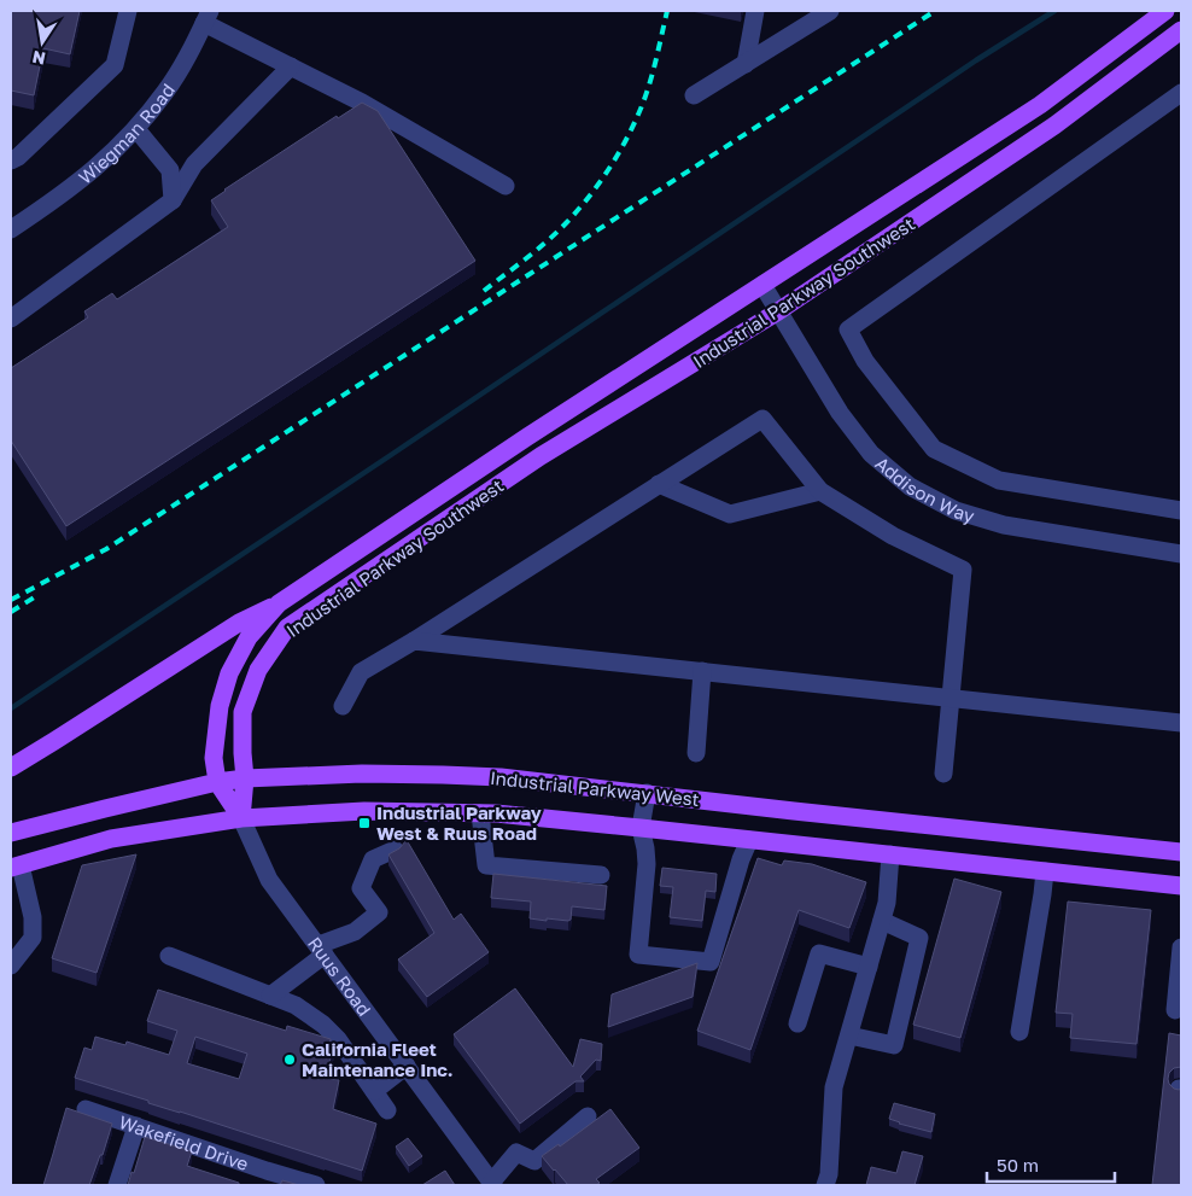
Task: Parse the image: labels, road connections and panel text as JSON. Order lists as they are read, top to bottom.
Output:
{
  "streets": {
    "main road": ["Industrial Parkway Southwest", "Industrial Parkway West"],
    "street": [
      "Wiegman Road",
      "Addison Way",
      "Ruus Road",
      "Wakefield Drive"
    ]
  },
  "crossings": [
    ["Industrial Parkway Southwest", "Addison Way"],
    ["Industrial Parkway Southwest", "Industrial Parkway West"],
    ["Industrial Parkway Southwest", "Ruus Road"],
    ["Industrial Parkway West", "Ruus Road"]
  ],
  "places": {
    "transit": ["Industrial Parkway West & Ruus Road"],
    "other": ["California Fleet Maintenance Inc."]
  },
  "scale_bar": "50 m",
  "north": "bottom"
}
